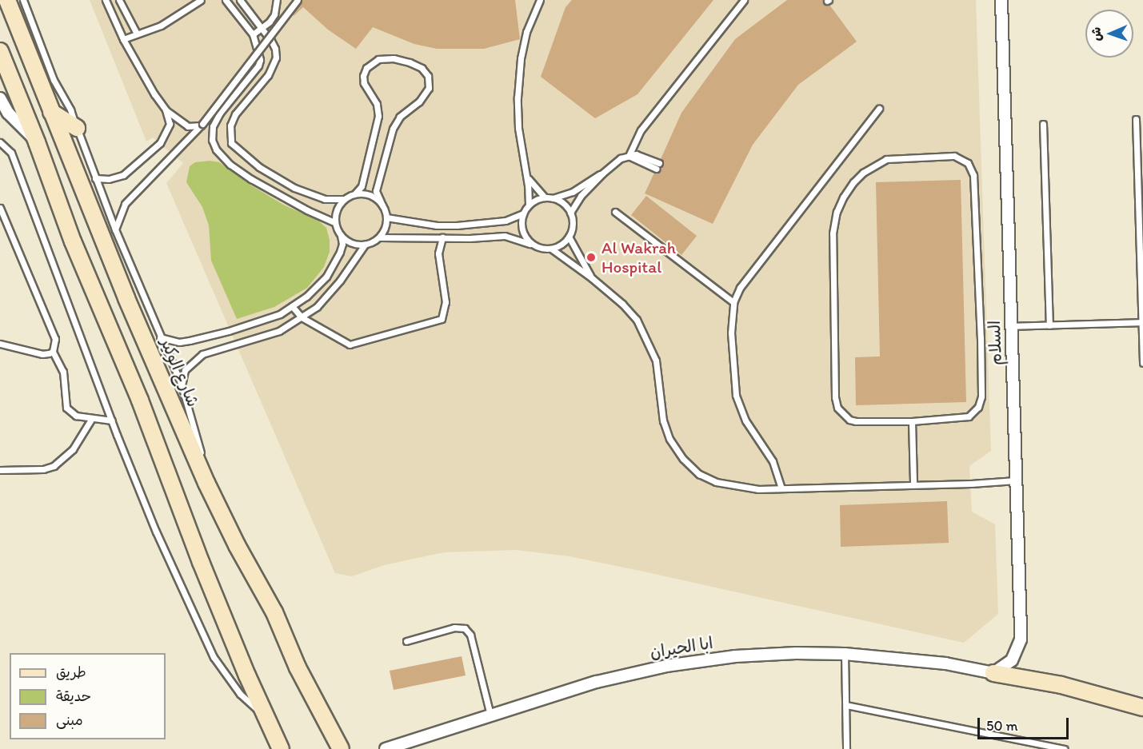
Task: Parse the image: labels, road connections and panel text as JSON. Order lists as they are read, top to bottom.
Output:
{
  "streets": {
    "main road": ["شارع الوكير"],
    "street": ["السلام", "ابا الحيران"]
  },
  "crossings": [
    ["السلام", "ابا الحيران"]
  ],
  "places": ["Al Wakrah Hospital"],
  "legend": ["طريق", "حديقة", "مبنى"],
  "scale_bar": "50 m",
  "north": "left"
}
